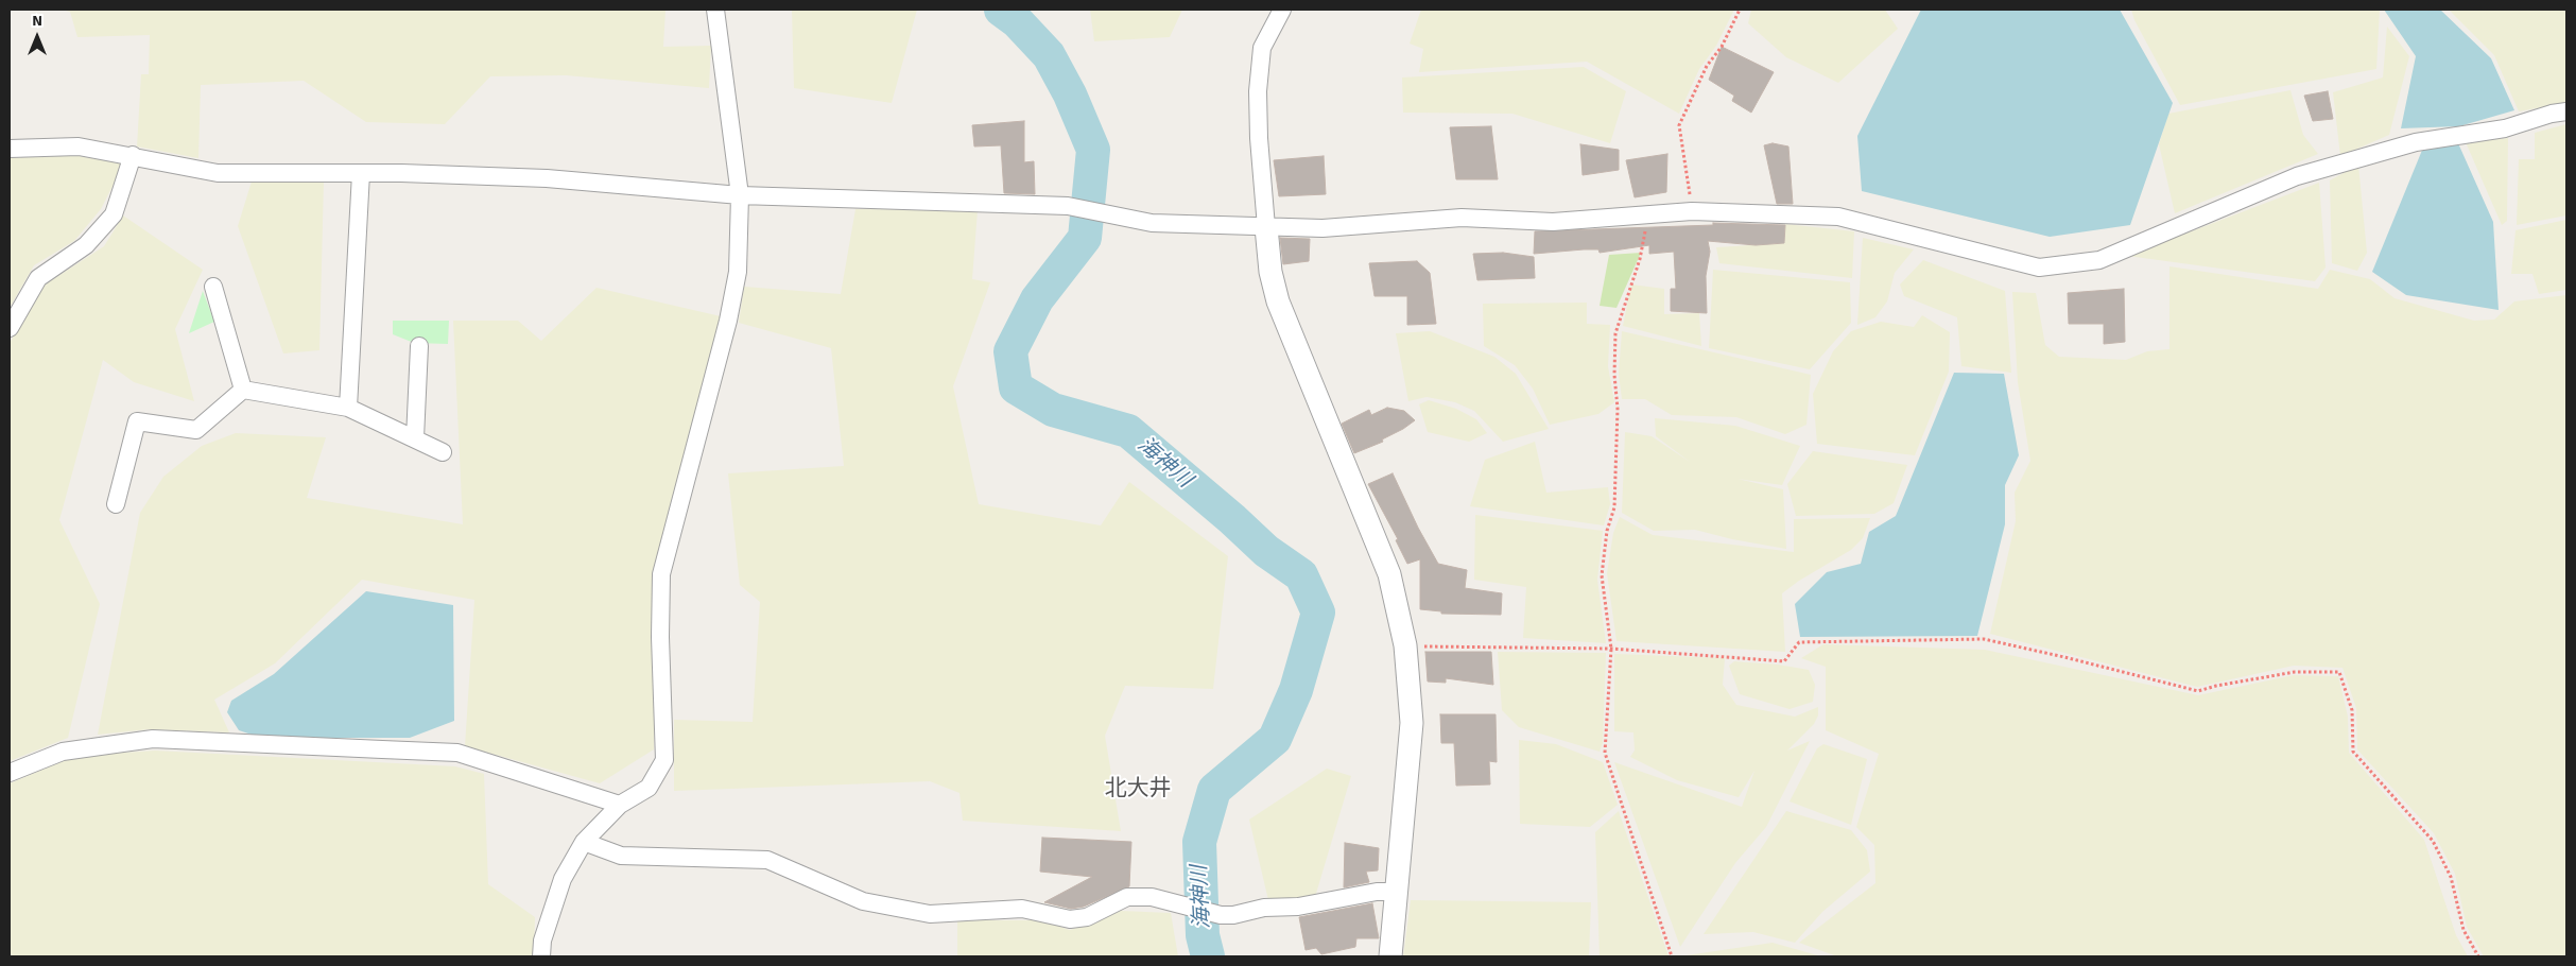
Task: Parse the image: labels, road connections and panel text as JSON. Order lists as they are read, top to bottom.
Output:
{
  "districts": ["北大井"],
  "water": ["海神川"],
  "north": "top"
}
